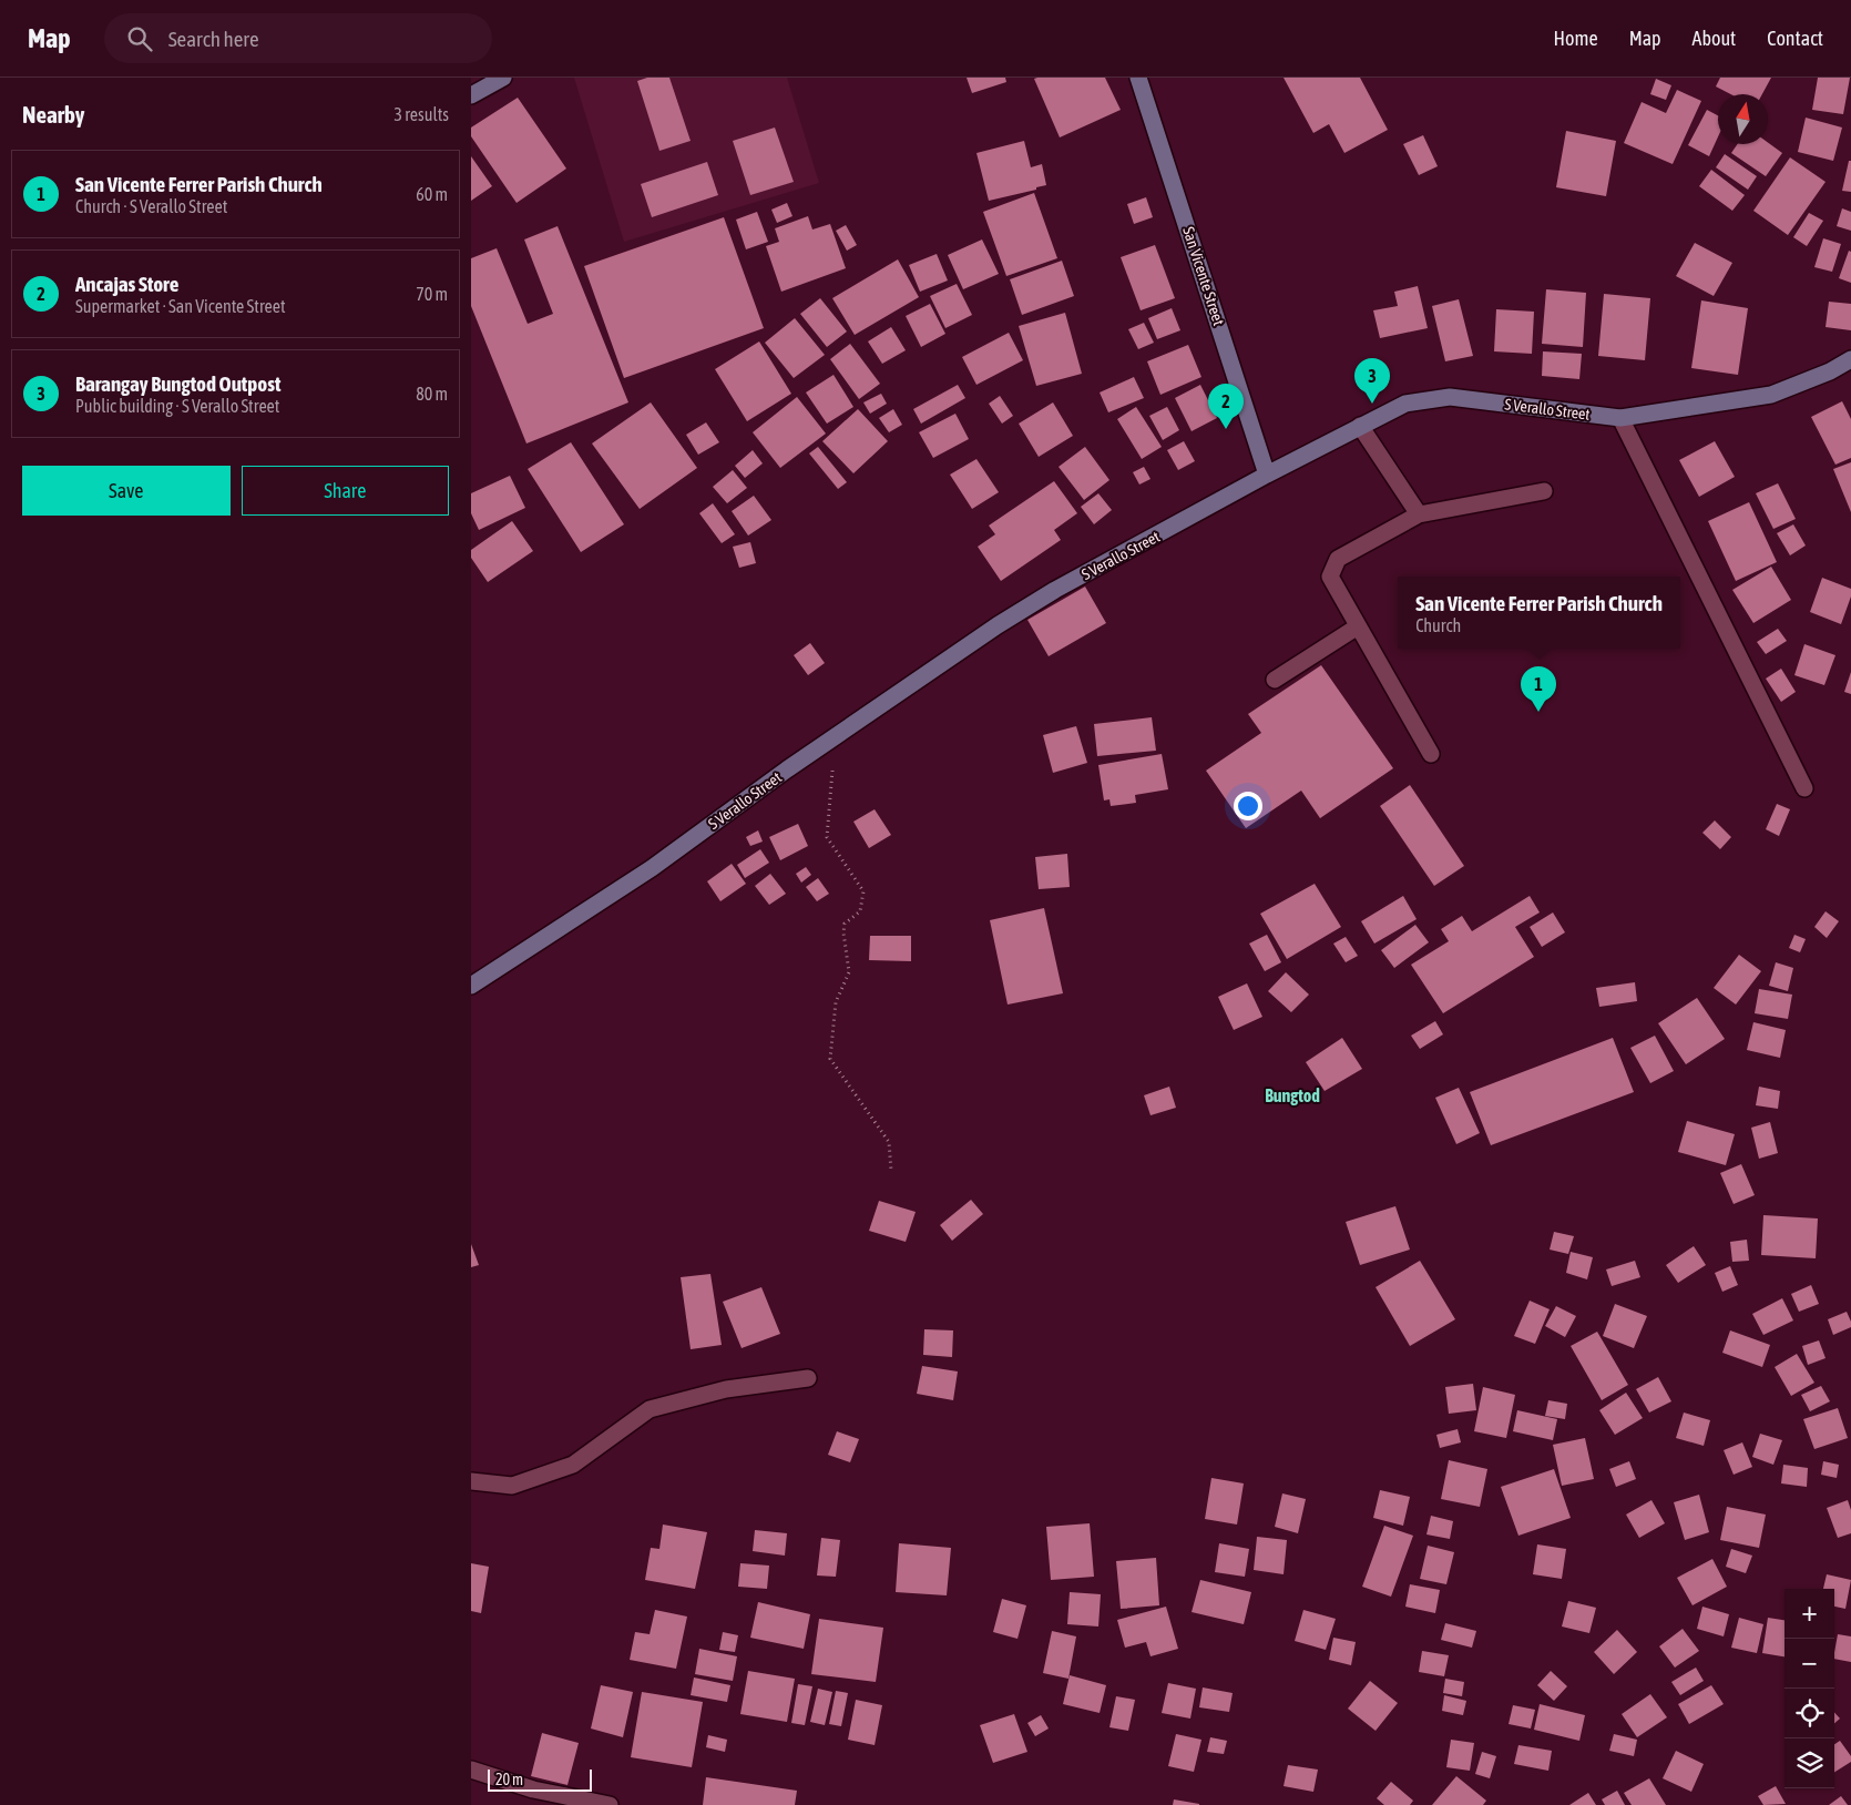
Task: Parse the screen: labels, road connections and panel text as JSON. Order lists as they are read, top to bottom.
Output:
{
  "streets": {
    "street": ["San Vicente Street", "S Verallo Street"]
  },
  "crossings": [
    ["San Vicente Street", "S Verallo Street"]
  ],
  "districts": ["Bungtod"],
  "scale_bar": "20 m",
  "north": "top",
  "page": {
    "header": "Map",
    "search": "Search here",
    "nav": [
      "Home",
      "Map",
      "About",
      "Contact"
    ],
    "heading": ["Nearby", "3 results"],
    "list": [
      {
        "mark": "1",
        "name": "San Vicente Ferrer Parish Church",
        "note": "Church · S Verallo Street",
        "value": "60 m"
      },
      {
        "mark": "2",
        "name": "Ancajas Store",
        "note": "Supermarket · San Vicente Street",
        "value": "70 m"
      },
      {
        "mark": "3",
        "name": "Barangay Bungtod Outpost",
        "note": "Public building · S Verallo Street",
        "value": "80 m"
      }
    ],
    "pins": ["3", "2", "1"],
    "buttons": ["Save", "Share"],
    "popup": ["San Vicente Ferrer Parish Church", "Church"],
    "map_buttons": ["+", "−"],
    "scale": "20 m"
  }
}
